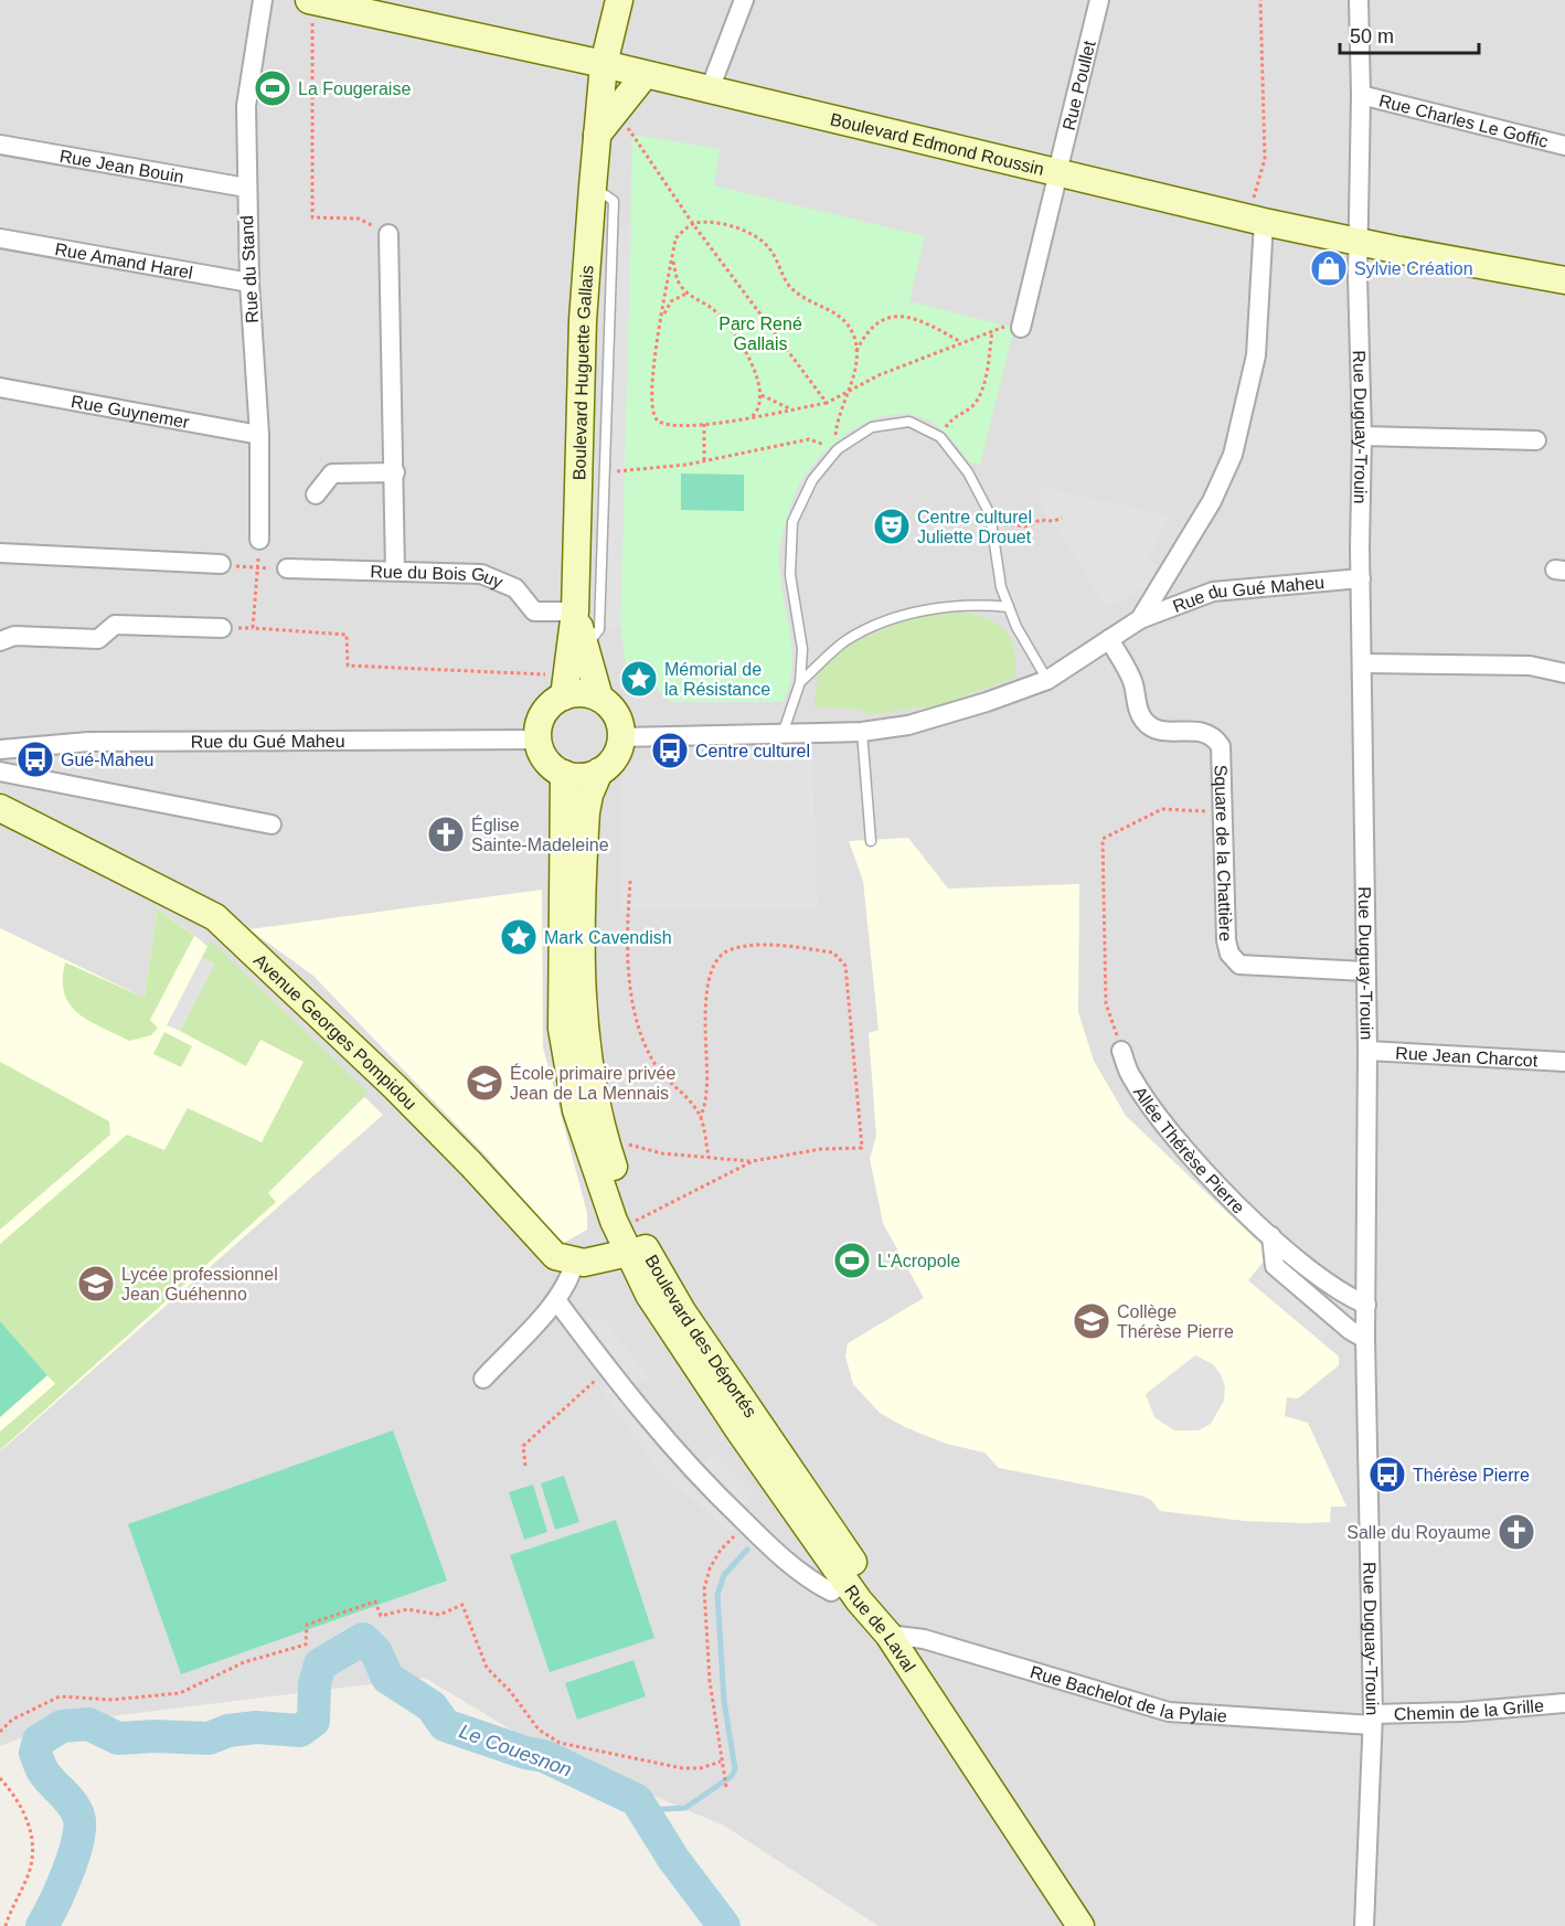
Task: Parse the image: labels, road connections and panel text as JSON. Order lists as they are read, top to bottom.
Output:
{
  "streets": {
    "street": [
      "Rue Poullet",
      "Rue Charles Le Goffic",
      "Boulevard Edmond Roussin",
      "Rue Jean Bouin",
      "Rue Amand Harel",
      "Rue du Stand",
      "Boulevard Huguette Gallais",
      "Rue Guynemer",
      "Rue Duguay-Trouin",
      "Rue du Bois Guy",
      "Rue du Gué Maheu",
      "Square de la Chattière",
      "Avenue Georges Pompidou",
      "Rue Jean Charcot",
      "Allée Thérèse Pierre",
      "Boulevard des Déportés",
      "Rue de Laval",
      "Rue Bachelot de la Pylaie",
      "Chemin de la Grille"
    ]
  },
  "crossings": [
    ["Rue Poullet", "Boulevard Edmond Roussin"],
    ["Rue Charles Le Goffic", "Rue Duguay-Trouin"],
    ["Boulevard Edmond Roussin", "Boulevard Huguette Gallais"],
    ["Boulevard Edmond Roussin", "Rue Duguay-Trouin"],
    ["Rue Jean Bouin", "Rue du Stand"],
    ["Rue Amand Harel", "Rue du Stand"],
    ["Rue du Stand", "Rue Guynemer"],
    ["Boulevard Huguette Gallais", "Rue du Bois Guy"],
    ["Boulevard Huguette Gallais", "Rue du Gué Maheu"],
    ["Boulevard Huguette Gallais", "Boulevard des Déportés"],
    ["Rue Duguay-Trouin", "Rue du Gué Maheu"],
    ["Rue Duguay-Trouin", "Square de la Chattière"],
    ["Rue Duguay-Trouin", "Rue Jean Charcot"],
    ["Rue Duguay-Trouin", "Allée Thérèse Pierre"],
    ["Rue Duguay-Trouin", "Rue Bachelot de la Pylaie"],
    ["Rue Duguay-Trouin", "Chemin de la Grille"],
    ["Rue du Gué Maheu", "Boulevard des Déportés"],
    ["Boulevard des Déportés", "Rue de Laval"],
    ["Boulevard des Déportés", "Rue Bachelot de la Pylaie"],
    ["Rue de Laval", "Rue Bachelot de la Pylaie"],
    ["Rue Bachelot de la Pylaie", "Chemin de la Grille"]
  ],
  "water": ["Le Couesnon"],
  "parks": ["Parc René Gallais"],
  "places": {
    "sports": ["La Fougeraise", "L'Acropole"],
    "shop": ["Sylvie Création"],
    "theatre": ["Centre culturel Juliette Drouet"],
    "place": ["Mémorial de la Résistance", "Mark Cavendish"],
    "bus stop": ["Centre culturel", "Gué-Maheu", "Thérèse Pierre"],
    "church": ["Église Sainte-Madeleine", "Salle du Royaume"],
    "school or university": ["École primaire privée Jean de La Mennais", "Lycée professionnel Jean Guéhenno", "Collège Thérèse Pierre"]
  },
  "scale_bar": "50 m"
}
